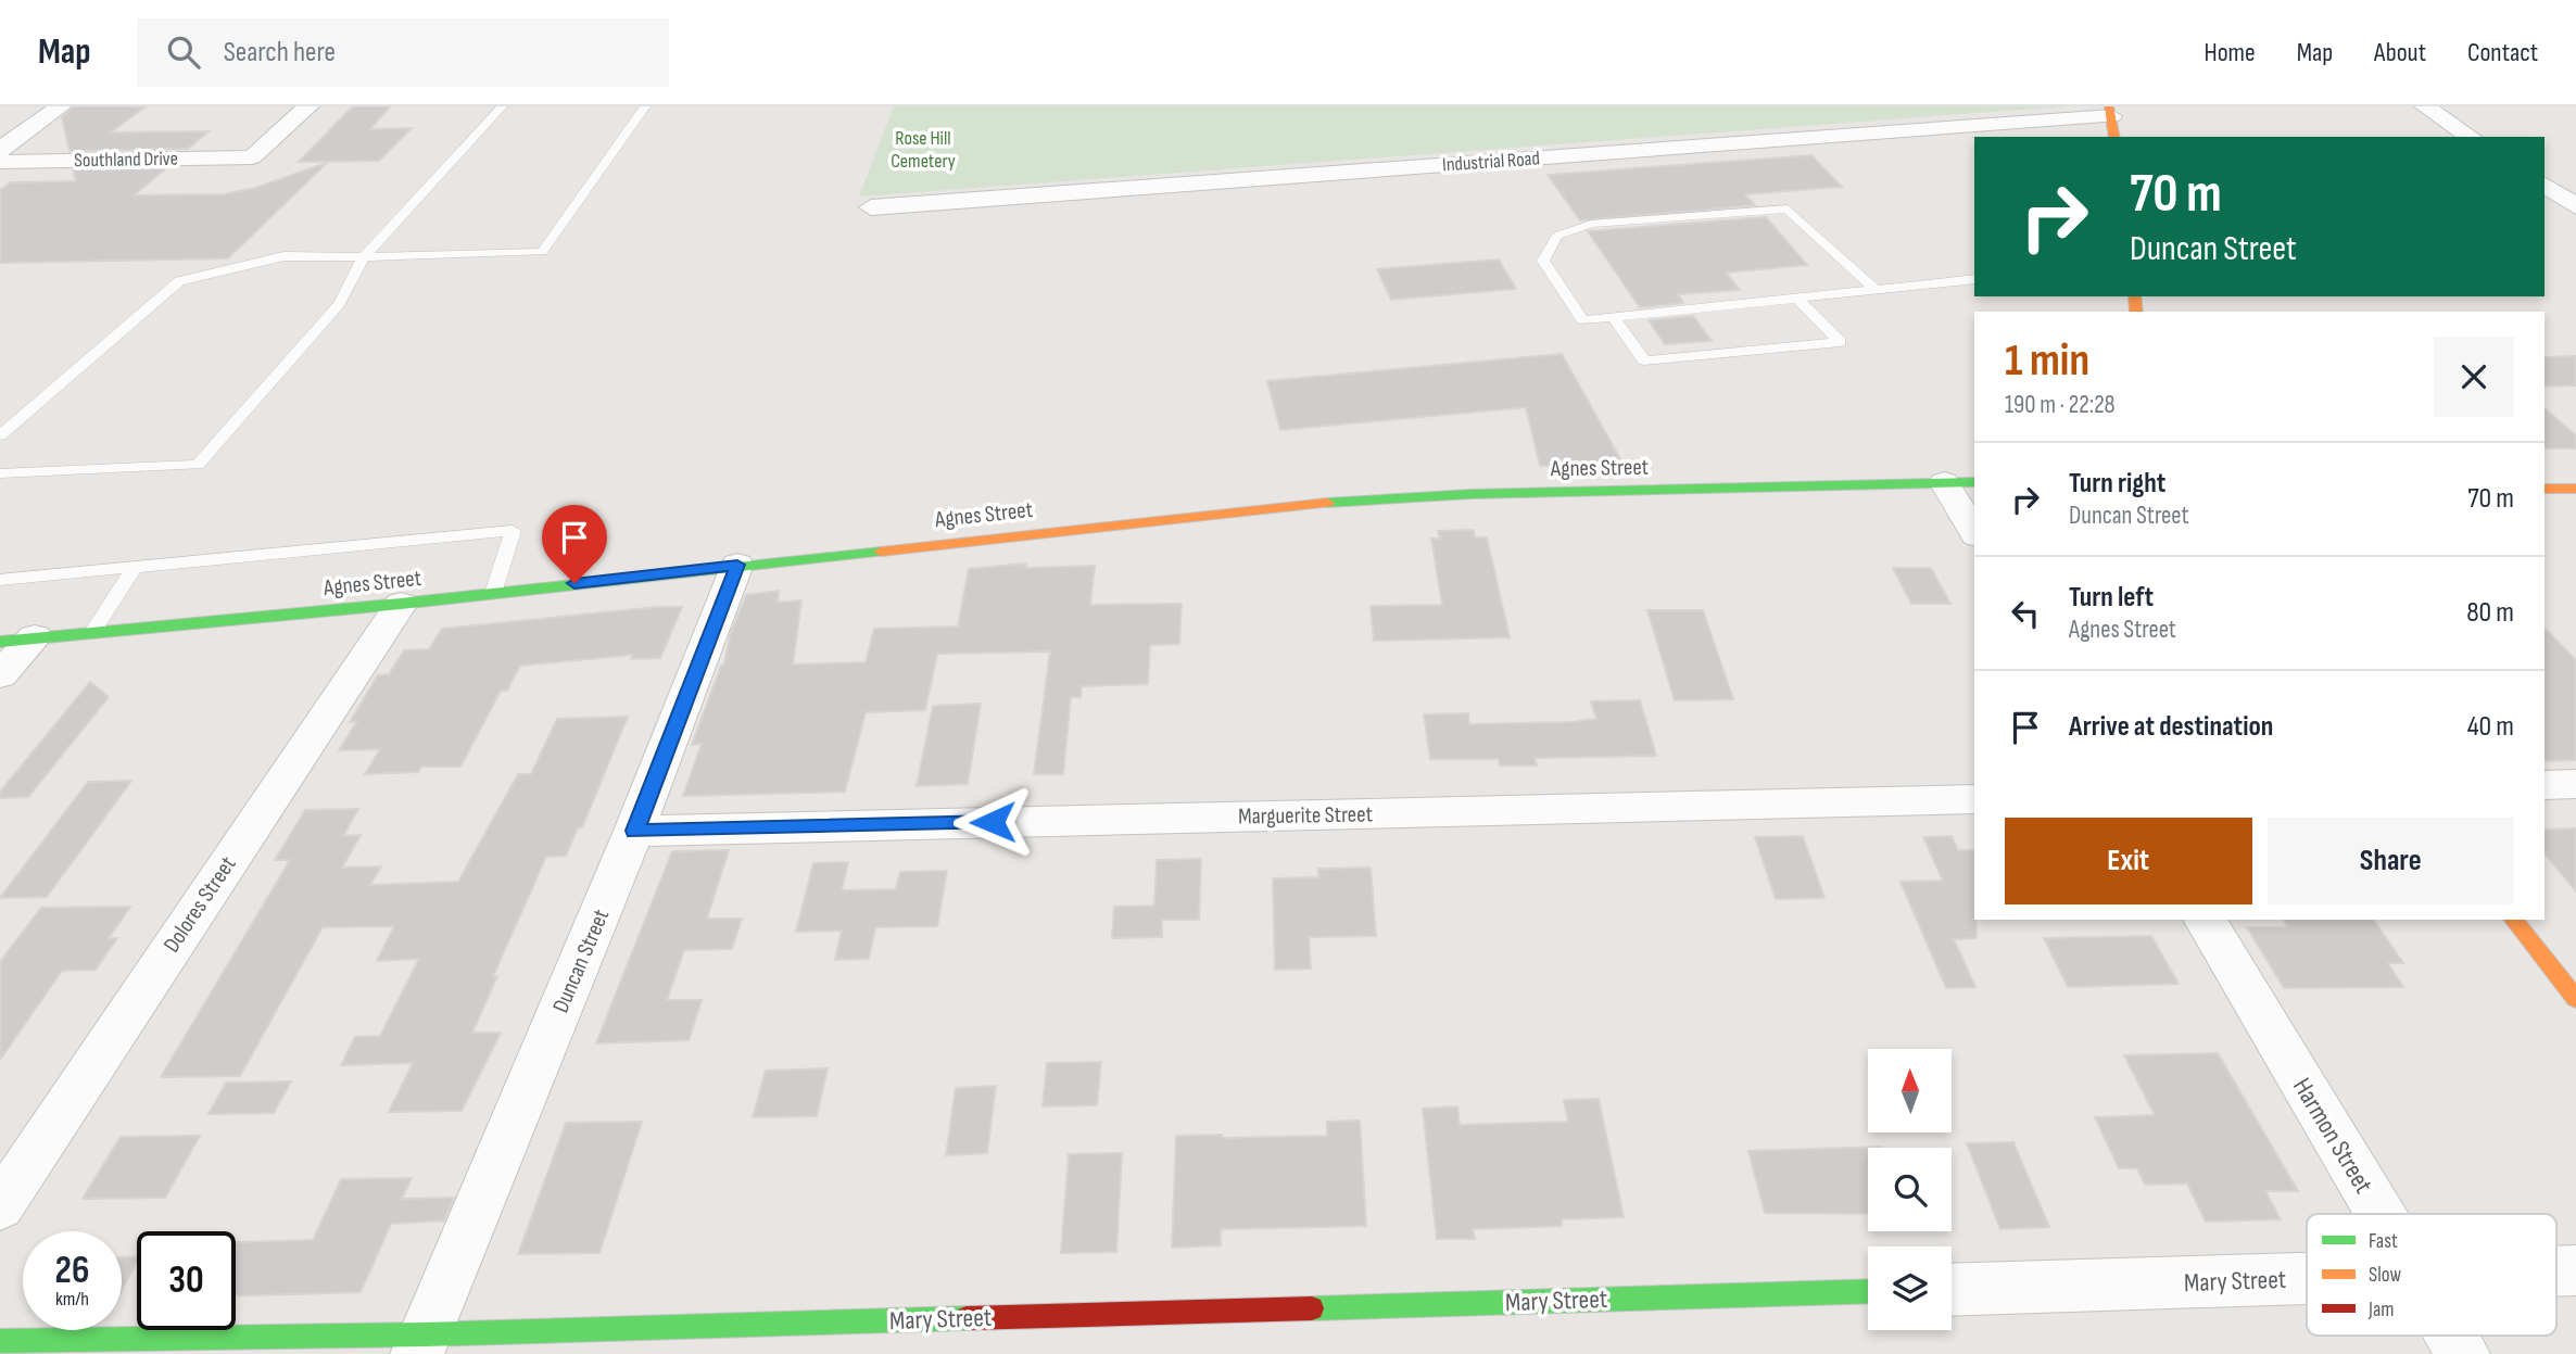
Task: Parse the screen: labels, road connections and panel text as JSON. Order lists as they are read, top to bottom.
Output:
{
  "streets": {
    "main road": ["Agnes Street", "Mary Street"],
    "street": [
      "Southland Drive",
      "Industrial Road",
      "Marguerite Street",
      "Dolores Street",
      "Duncan Street",
      "Harmon Street"
    ]
  },
  "crossings": [
    ["Agnes Street", "Dolores Street"],
    ["Agnes Street", "Duncan Street"],
    ["Marguerite Street", "Duncan Street"],
    ["Duncan Street", "Mary Street"]
  ],
  "parks": ["Rose Hill Cemetery"],
  "legend": ["Fast", "Slow", "Jam"],
  "north": "top",
  "page": {
    "header": "Map",
    "search": "Search here",
    "nav": [
      "Home",
      "Map",
      "About",
      "Contact"
    ],
    "turn": ["70 m", "Duncan Street"],
    "heading": ["1 min", "190 m · 22:28"],
    "list": [
      {
        "name": "Turn right",
        "note": "Duncan Street",
        "value": "70 m"
      },
      {
        "name": "Turn left",
        "note": "Agnes Street",
        "value": "80 m"
      },
      {
        "name": "Arrive at destination",
        "value": "40 m"
      }
    ],
    "buttons": ["Exit", "Share"],
    "speed": "26 km/h",
    "limit": "30"
  }
}
